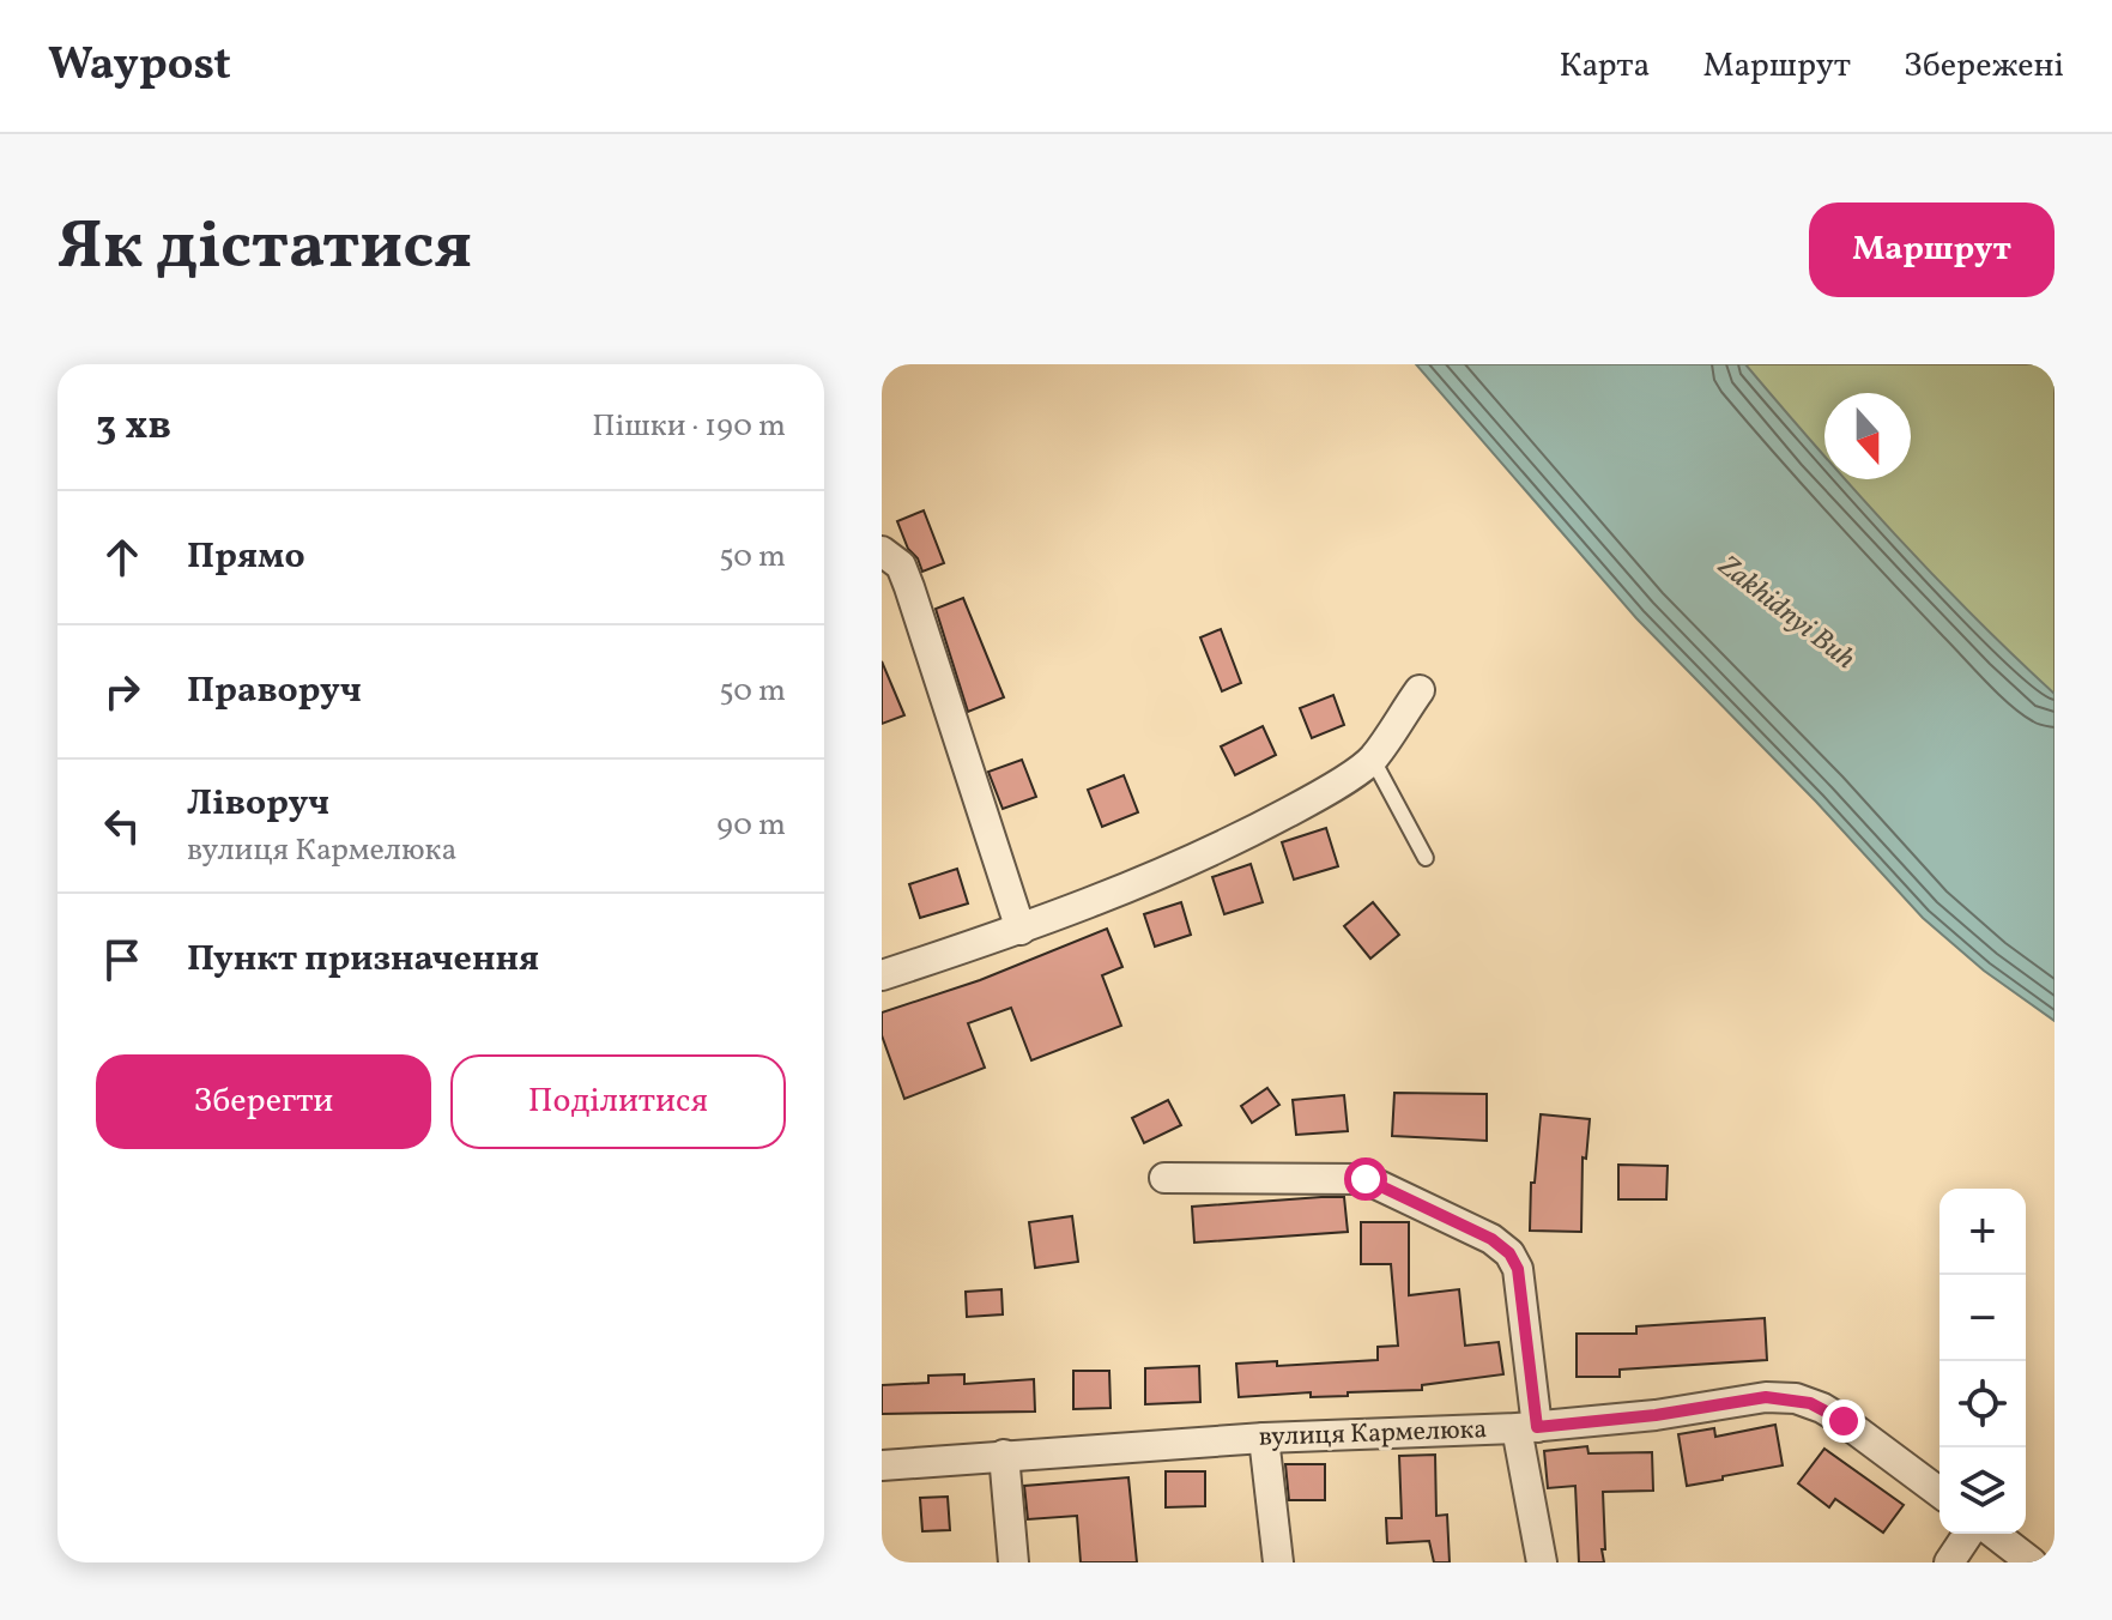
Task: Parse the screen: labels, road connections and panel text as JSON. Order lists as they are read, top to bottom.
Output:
{
  "streets": {
    "street": ["вулиця Кармелюка"]
  },
  "water": ["Zakhidnyi Buh"],
  "north": "bottom",
  "page": {
    "header": "Waypost",
    "nav": ["Карта", "Маршрут", "Збережені"],
    "title": "Як дістатися",
    "buttons": [
      "Маршрут",
      ["Зберегти", "Поділитися"]
    ],
    "heading": ["3 хв", "Пішки · 190 m"],
    "list": [
      ["Прямо", "50 m"],
      ["Праворуч", "50 m"],
      ["Ліворуч", "вулиця Кармелюка", "90 m"],
      "Пункт призначення"
    ],
    "map_buttons": ["+", "−"]
  }
}
